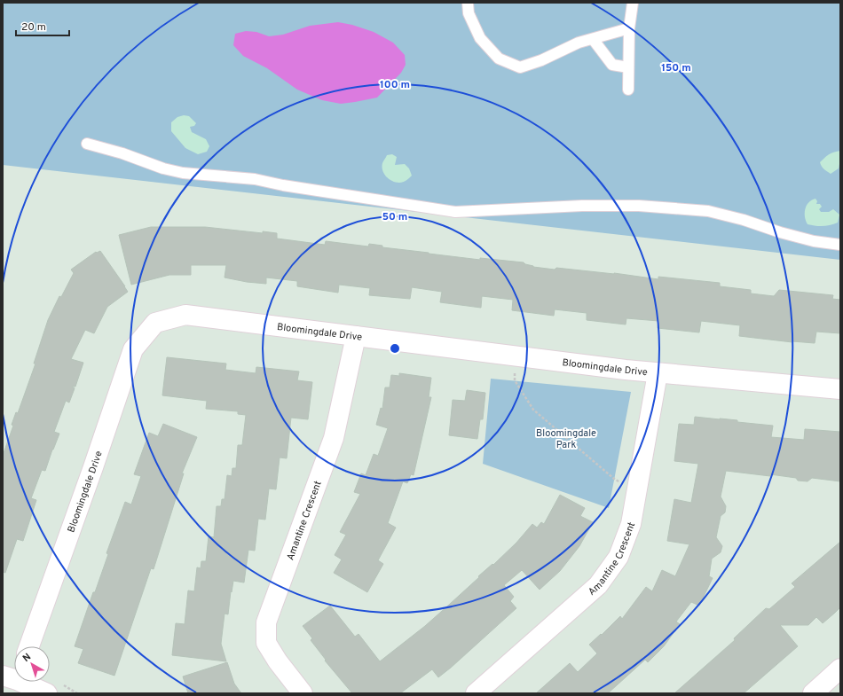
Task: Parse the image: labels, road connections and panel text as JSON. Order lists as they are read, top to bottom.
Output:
{
  "streets": {
    "street": ["Bloomingdale Drive", "Amantine Crescent"]
  },
  "crossings": [
    ["Bloomingdale Drive", "Amantine Crescent"]
  ],
  "parks": ["Bloomingdale Park"],
  "scale_bar": "20 m",
  "north": "top left",
  "rings": ["150 m", "100 m", "50 m"]
}
